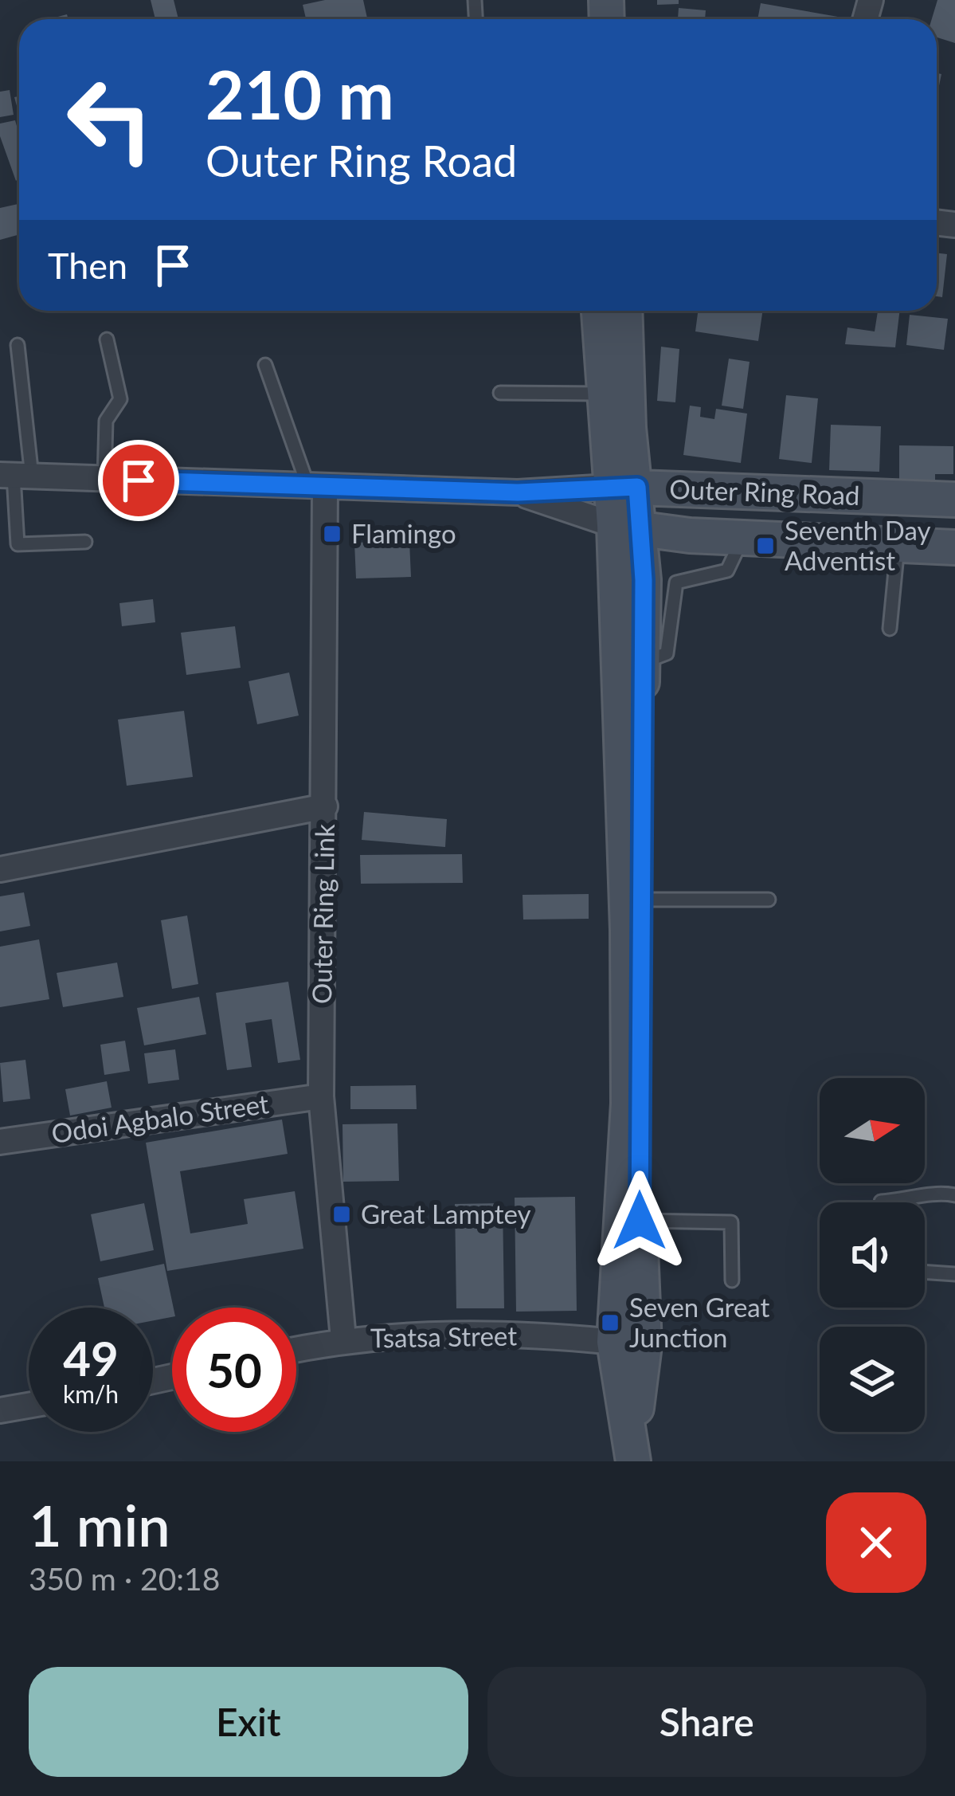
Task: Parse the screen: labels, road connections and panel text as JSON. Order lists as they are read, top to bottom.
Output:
{
  "streets": {
    "main road": ["Outer Ring Road"],
    "street": ["Outer Ring Link", "Odoi Agbalo Street", "Tsatsa Street"]
  },
  "crossings": [
    ["Outer Ring Road", "Outer Ring Link"],
    ["Outer Ring Link", "Odoi Agbalo Street"],
    ["Outer Ring Link", "Tsatsa Street"]
  ],
  "places": {
    "transit": [
      "Flamingo",
      "Seventh Day Adventist",
      "Great Lamptey",
      "Seven Great Junction"
    ]
  },
  "north": "right",
  "page": {
    "turn": ["210 m", "Outer Ring Road"],
    "then": "Then",
    "speed": "49 km/h",
    "limit": "50",
    "heading": ["1 min", "350 m · 20:18"],
    "buttons": ["Exit", "Share"]
  }
}
